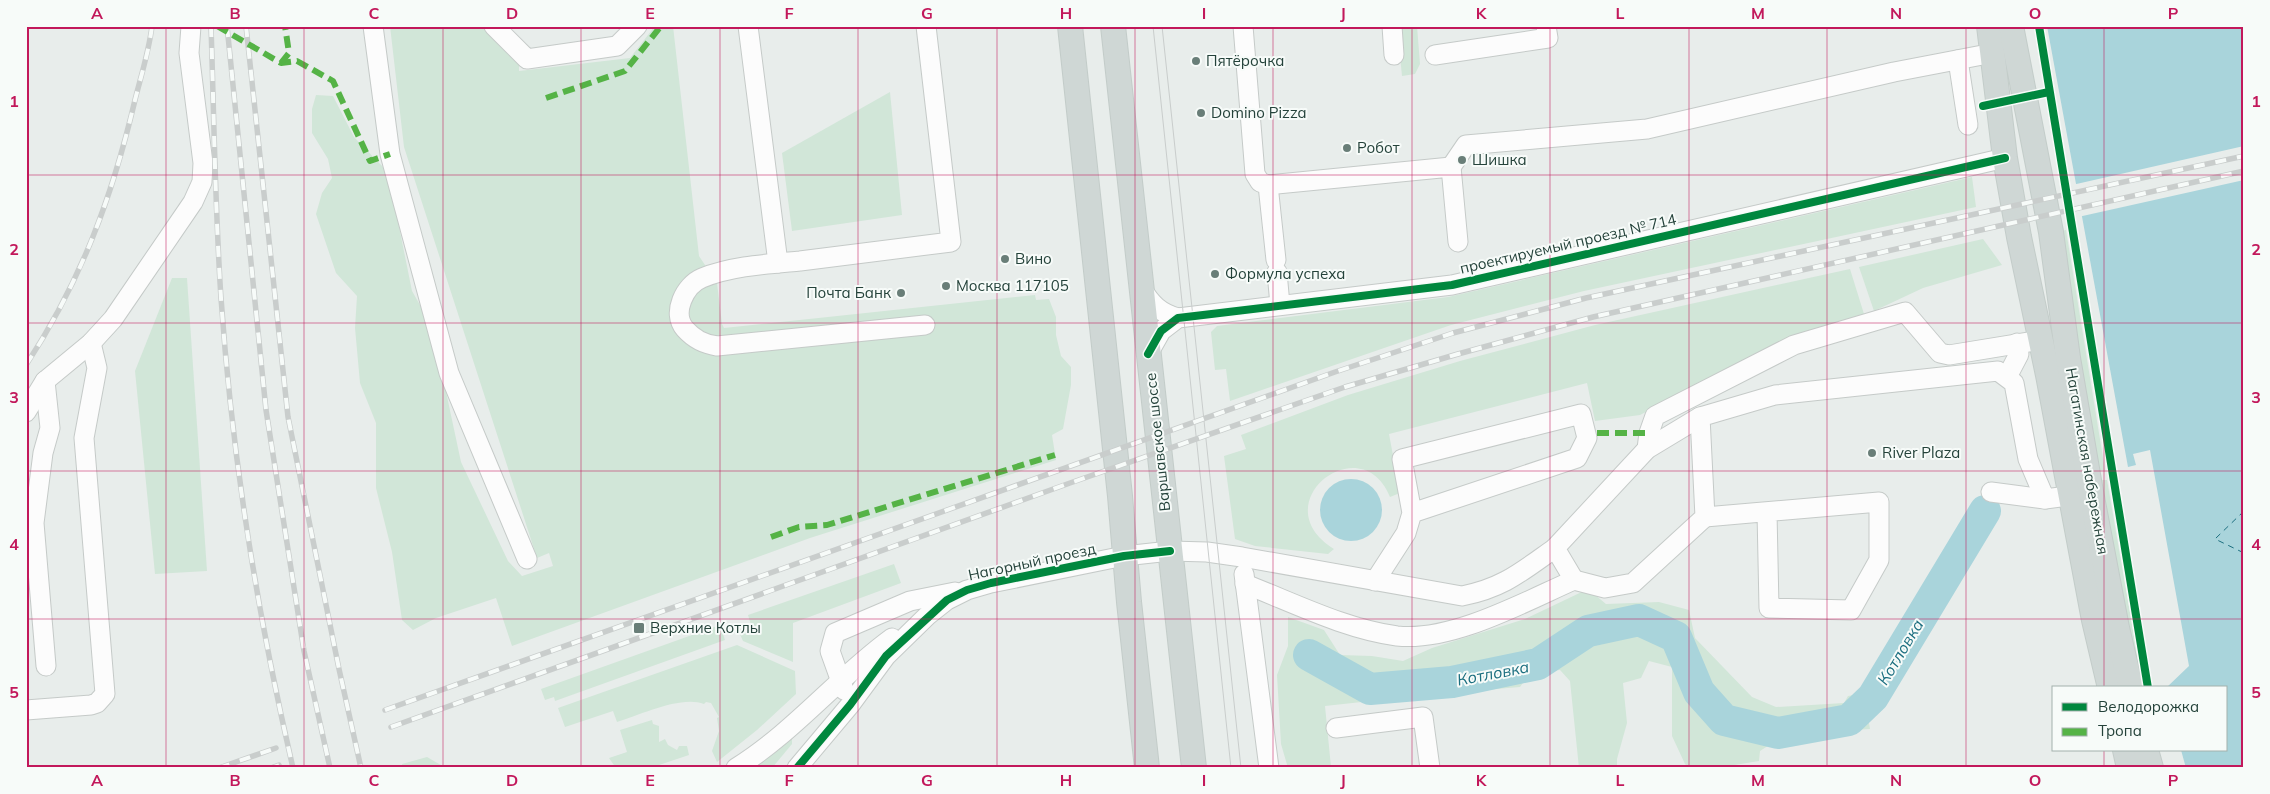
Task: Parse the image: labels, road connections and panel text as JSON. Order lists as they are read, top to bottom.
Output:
{
  "streets": {
    "main road": ["Варшавское шоссе", "Нагатинская набережная"],
    "street": ["проектируемый проезд № 714", "Нагорный проезд"]
  },
  "crossings": [
    ["проектируемый проезд № 714", "Нагатинская набережная"],
    ["Варшавское шоссе", "Нагорный проезд"]
  ],
  "water": ["Котловка"],
  "places": {
    "other": [
      "Пятёрочка",
      "Domino Pizza",
      "Робот",
      "Шишка",
      "Вино",
      "Формула успеха",
      "Москва 117105",
      "Почта Банк",
      "River Plaza"
    ],
    "transit": ["Верхние Котлы"]
  },
  "legend": ["Велодорожка", "Тропа"],
  "grid": {
    "columns": [
      "A",
      "B",
      "C",
      "D",
      "E",
      "F",
      "G",
      "H",
      "I",
      "J",
      "K",
      "L",
      "M",
      "N",
      "O",
      "P"
    ],
    "rows": [
      "1",
      "2",
      "3",
      "4",
      "5"
    ]
  }
}
